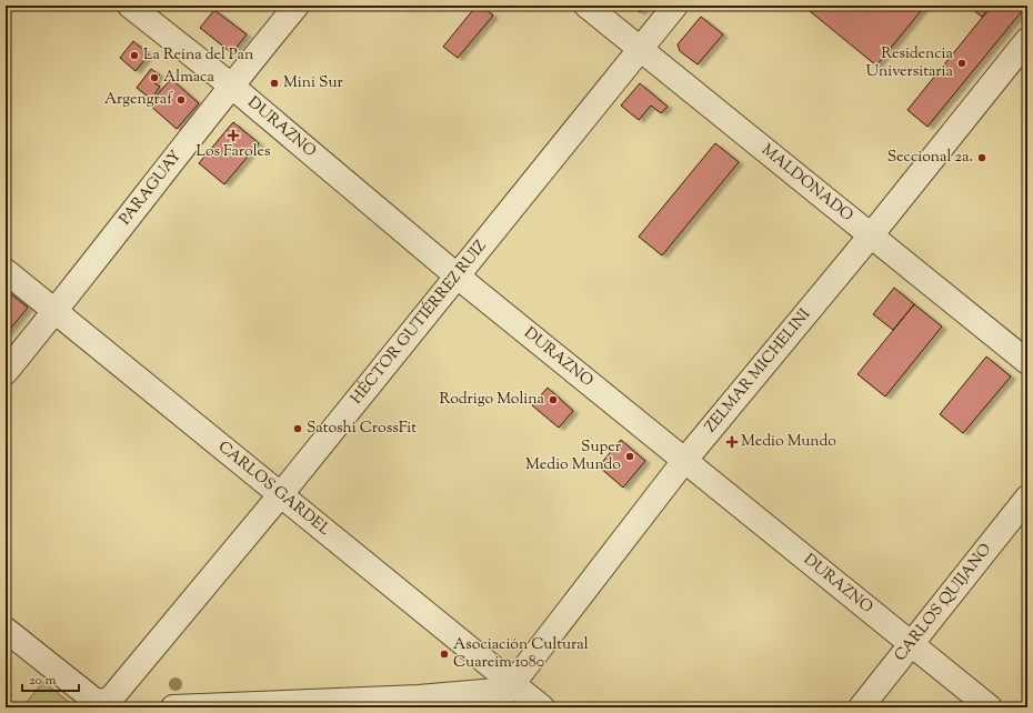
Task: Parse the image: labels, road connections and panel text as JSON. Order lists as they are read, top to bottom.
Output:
{
  "streets": {
    "street": [
      "DURAZNO",
      "MALDONADO",
      "PARAGUAY",
      "HÉCTOR GUTIÉRREZ RUIZ",
      "ZELMAR MICHELINI",
      "CARLOS GARDEL",
      "CARLOS QUIJANO"
    ]
  },
  "crossings": [
    ["DURAZNO", "PARAGUAY"],
    ["DURAZNO", "HÉCTOR GUTIÉRREZ RUIZ"],
    ["DURAZNO", "ZELMAR MICHELINI"],
    ["DURAZNO", "CARLOS QUIJANO"],
    ["MALDONADO", "HÉCTOR GUTIÉRREZ RUIZ"],
    ["MALDONADO", "ZELMAR MICHELINI"],
    ["PARAGUAY", "CARLOS GARDEL"],
    ["HÉCTOR GUTIÉRREZ RUIZ", "CARLOS GARDEL"],
    ["ZELMAR MICHELINI", "CARLOS GARDEL"]
  ],
  "places": {
    "other": [
      "La Reina del Pan",
      "Residencia Universitaria",
      "Almaca",
      "Mini Sur",
      "Argengraf",
      "Seccional 2a.",
      "Rodrigo Molina",
      "Satoshi CrossFit",
      "Super Medio Mundo",
      "Asociación Cultural Cuareim 1080"
    ],
    "health": ["Los Faroles", "Medio Mundo"]
  },
  "scale_bar": "20 m"
}
